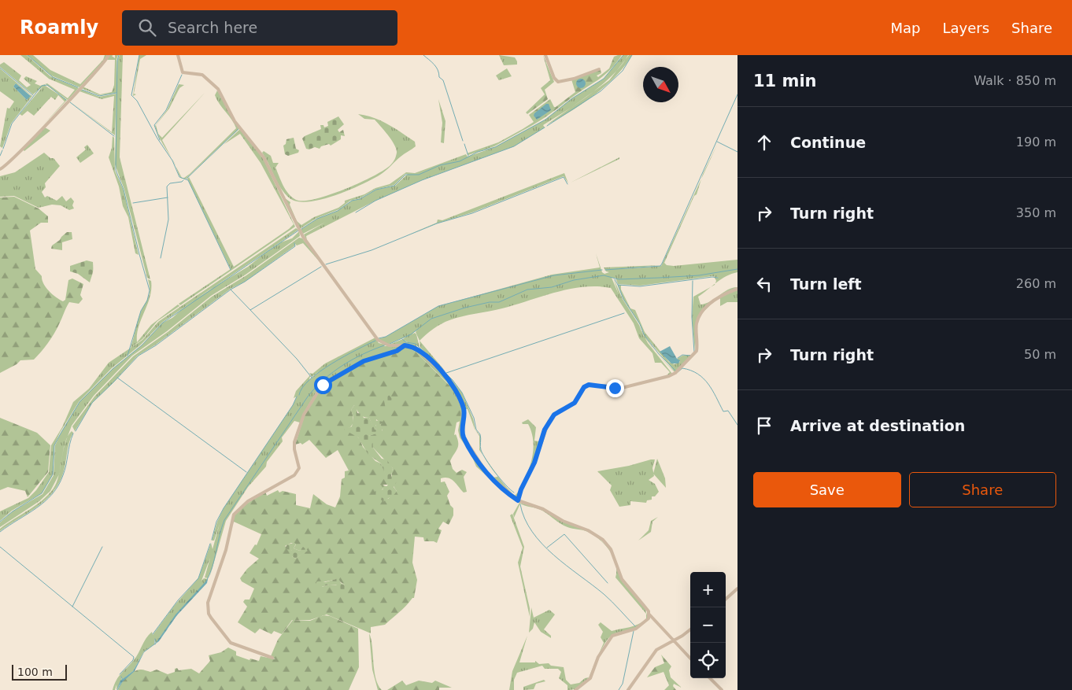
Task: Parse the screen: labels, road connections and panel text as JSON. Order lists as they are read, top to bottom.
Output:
{
  "scale_bar": "100 m",
  "north": "bottom right",
  "page": {
    "header": "Roamly",
    "search": "Search here",
    "nav": ["Map", "Layers", "Share"],
    "heading": ["11 min", "Walk · 850 m"],
    "list": [
      ["Continue", "190 m"],
      ["Turn right", "350 m"],
      ["Turn left", "260 m"],
      ["Turn right", "50 m"],
      "Arrive at destination"
    ],
    "buttons": ["Save", "Share"],
    "map_buttons": ["+", "−"],
    "scale": "100 m"
  }
}
